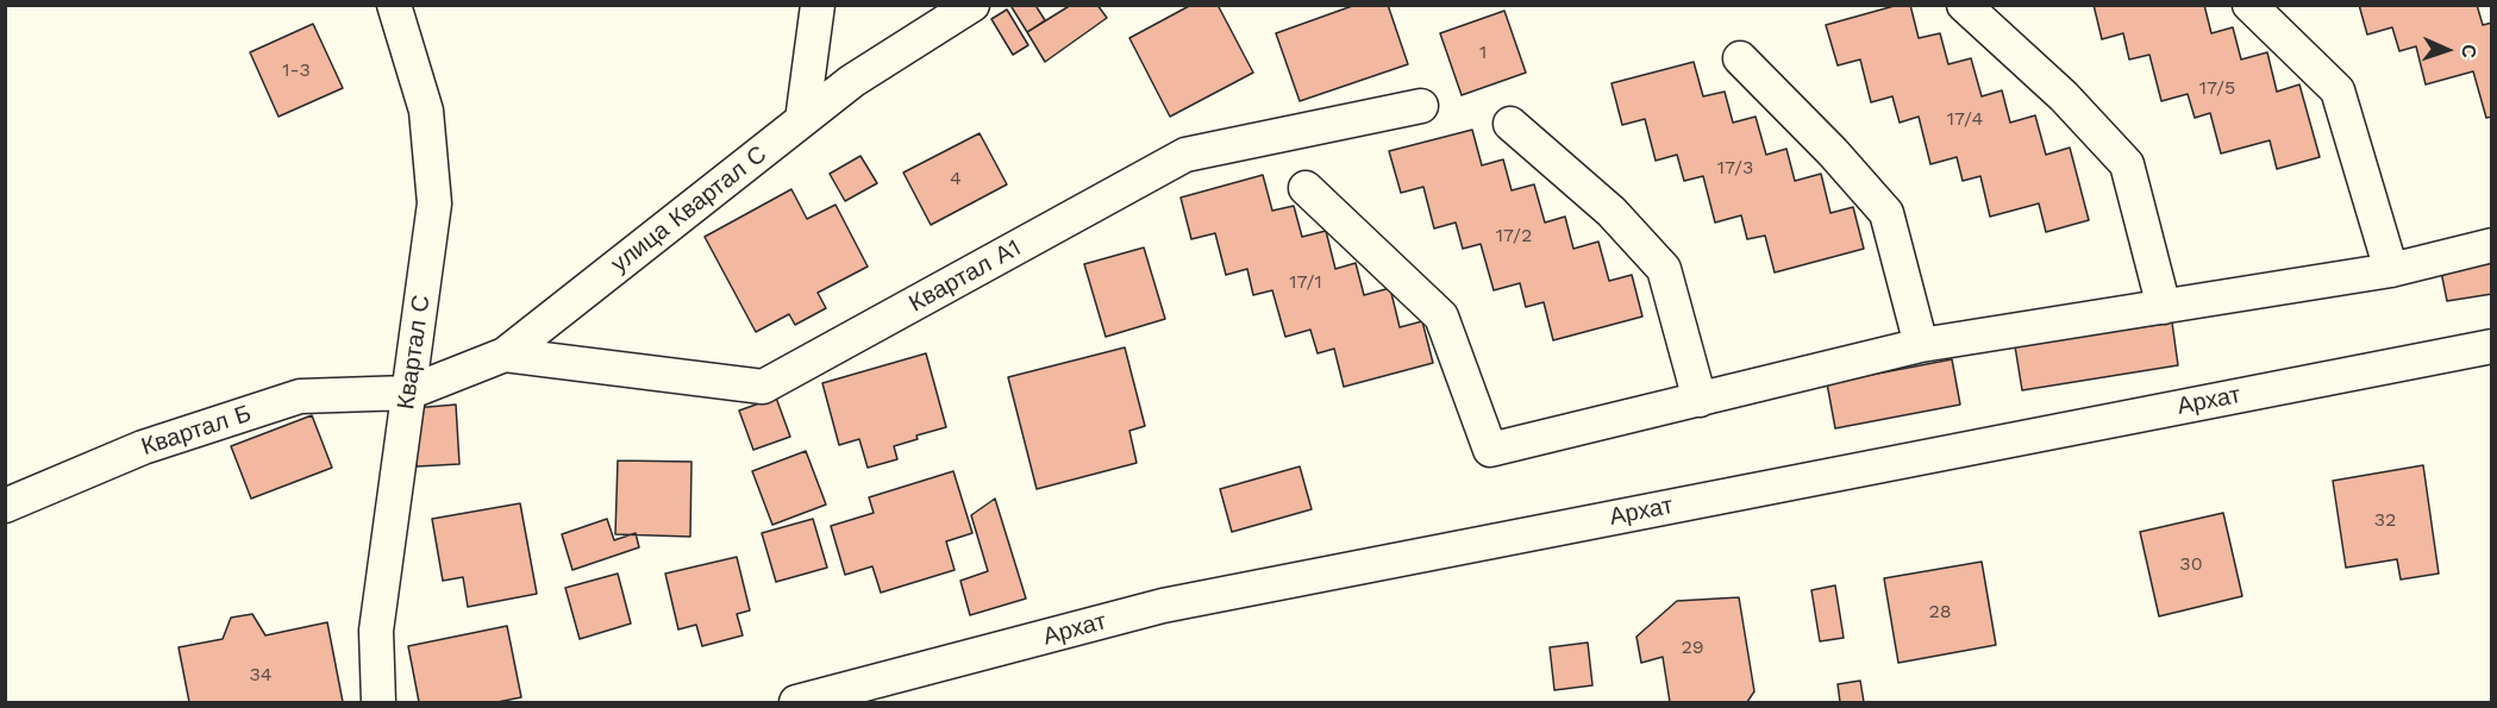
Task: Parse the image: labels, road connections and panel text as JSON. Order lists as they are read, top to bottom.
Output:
{
  "streets": {
    "street": [
      "улица Квартал С",
      "Квартал А1",
      "Квартал С",
      "Архат",
      "Квартал Б"
    ]
  },
  "crossings": [
    ["улица Квартал С", "Квартал А1"],
    ["улица Квартал С", "Квартал С"],
    ["улица Квартал С", "Квартал Б"],
    ["Квартал С", "Квартал Б"]
  ],
  "house_numbers": [
    "1",
    "1-3",
    "17/5",
    "17/4",
    "17/3",
    "4",
    "17/2",
    "17/1",
    "32",
    "30",
    "28",
    "29",
    "34"
  ],
  "north": "right"
}
